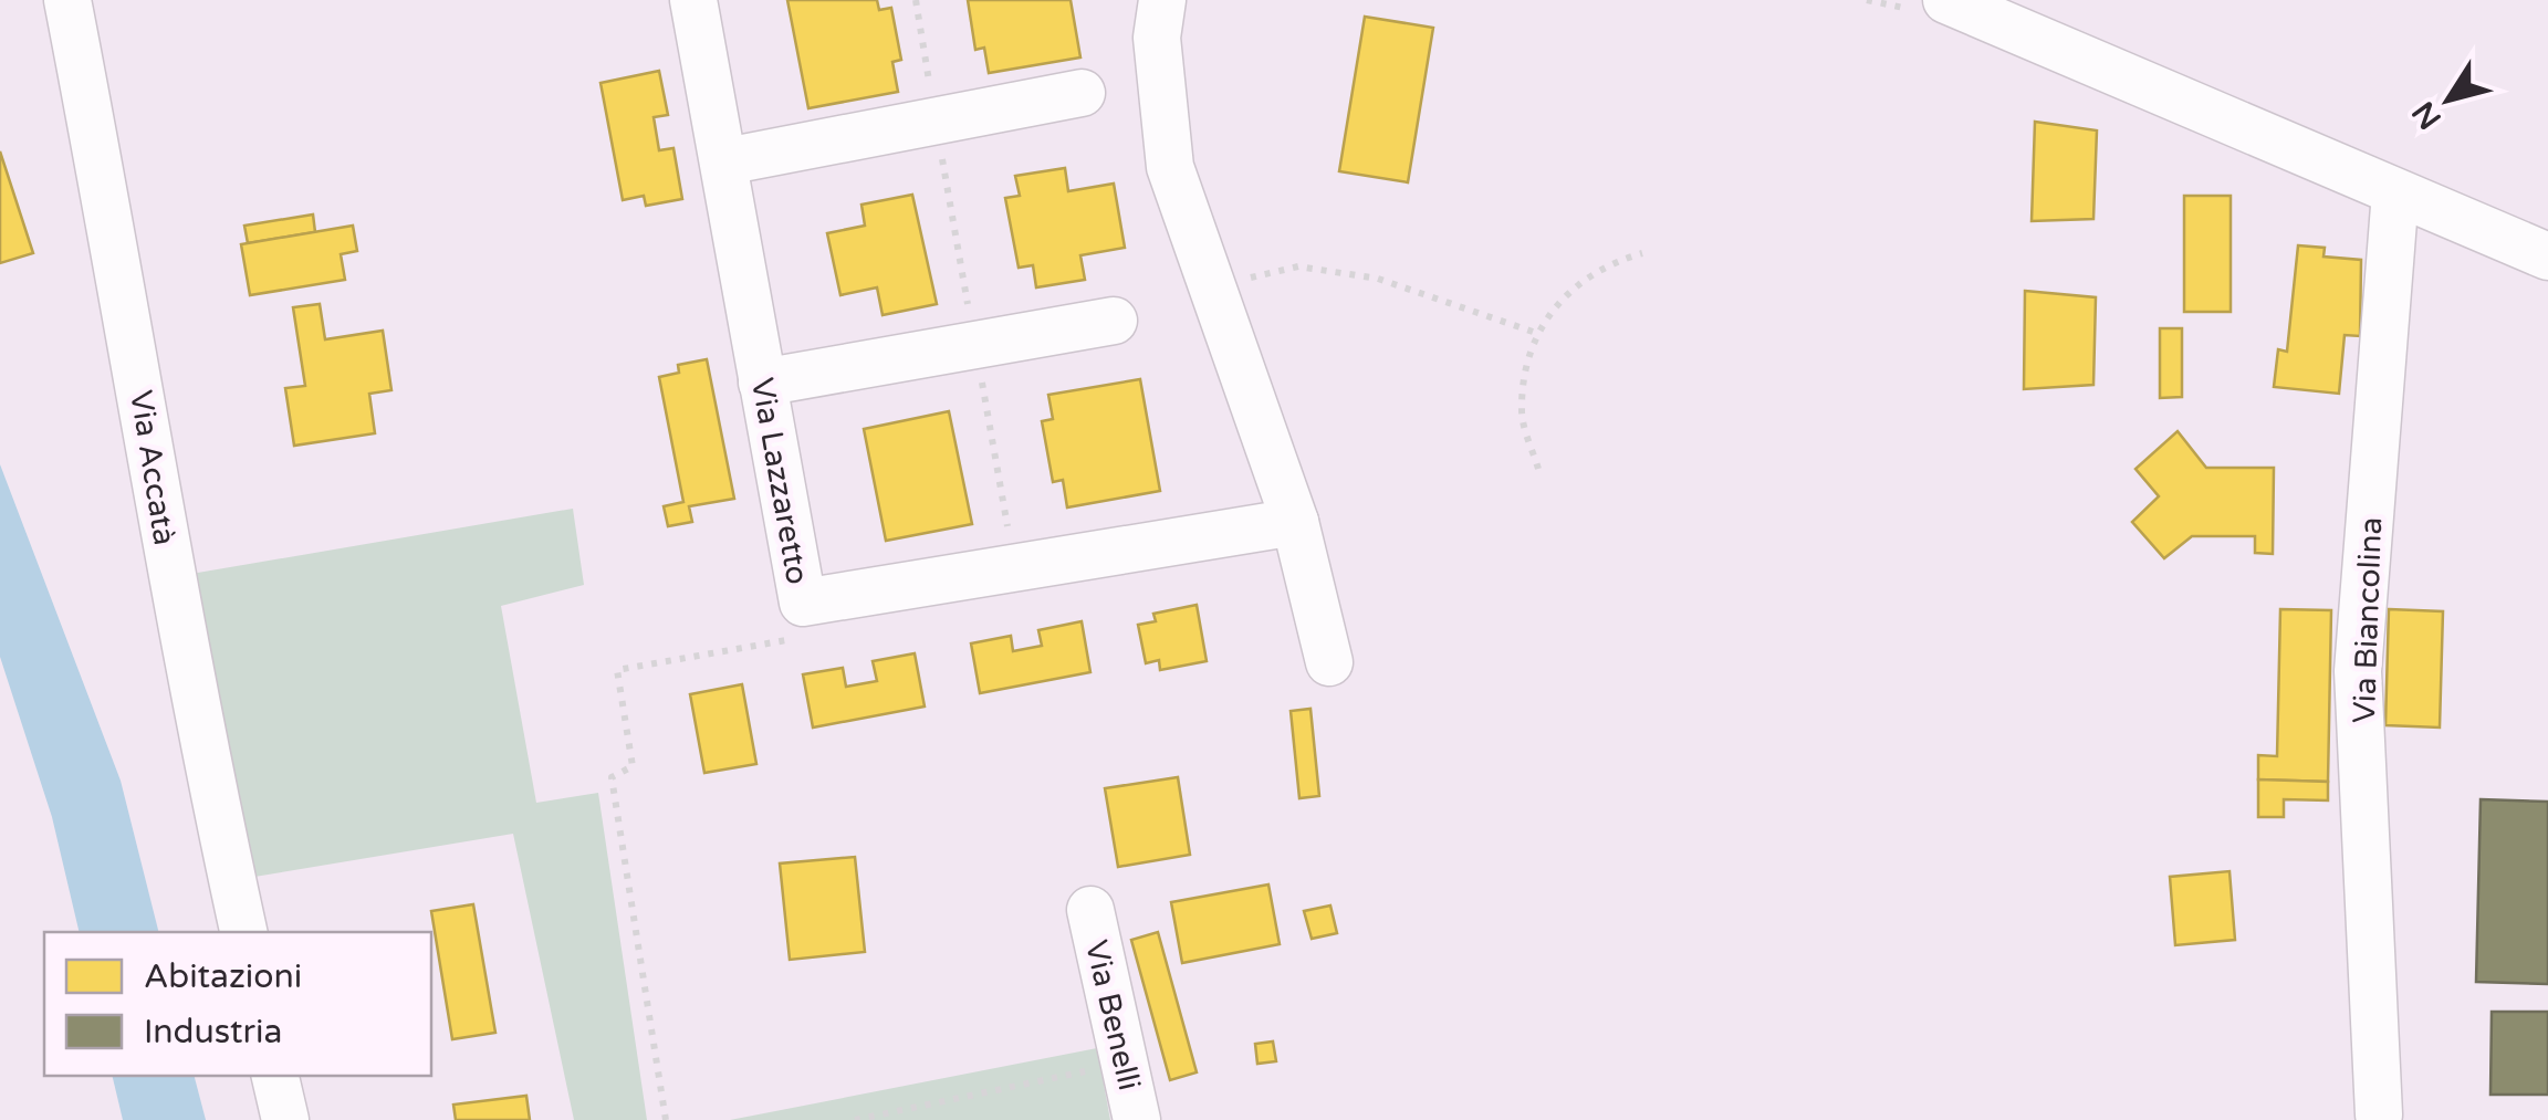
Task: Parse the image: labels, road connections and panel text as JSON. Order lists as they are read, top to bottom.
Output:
{
  "streets": {
    "street": [
      "Via Accatà",
      "Via Lazzaretto",
      "Via Biancolina",
      "Via Benelli"
    ]
  },
  "legend": ["Abitazioni", "Industria"],
  "north": "bottom left"
}
